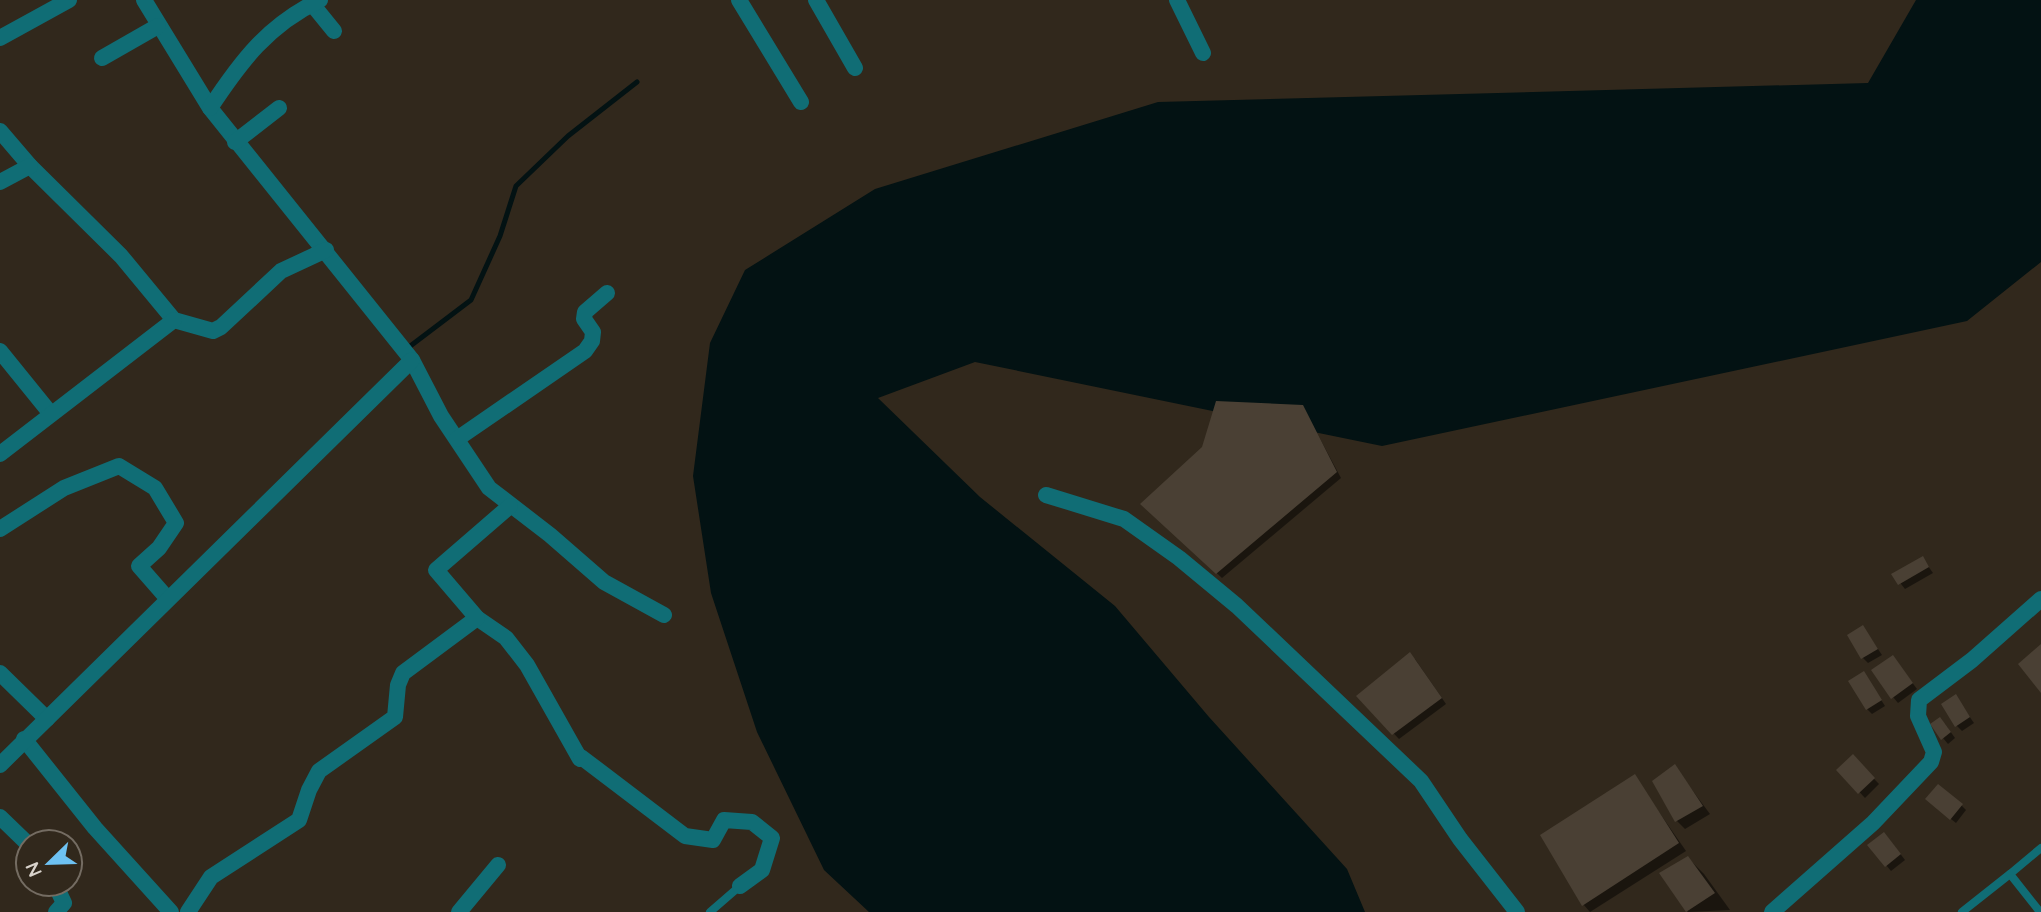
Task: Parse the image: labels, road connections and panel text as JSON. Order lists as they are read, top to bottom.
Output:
{
  "north": "bottom left"
}
